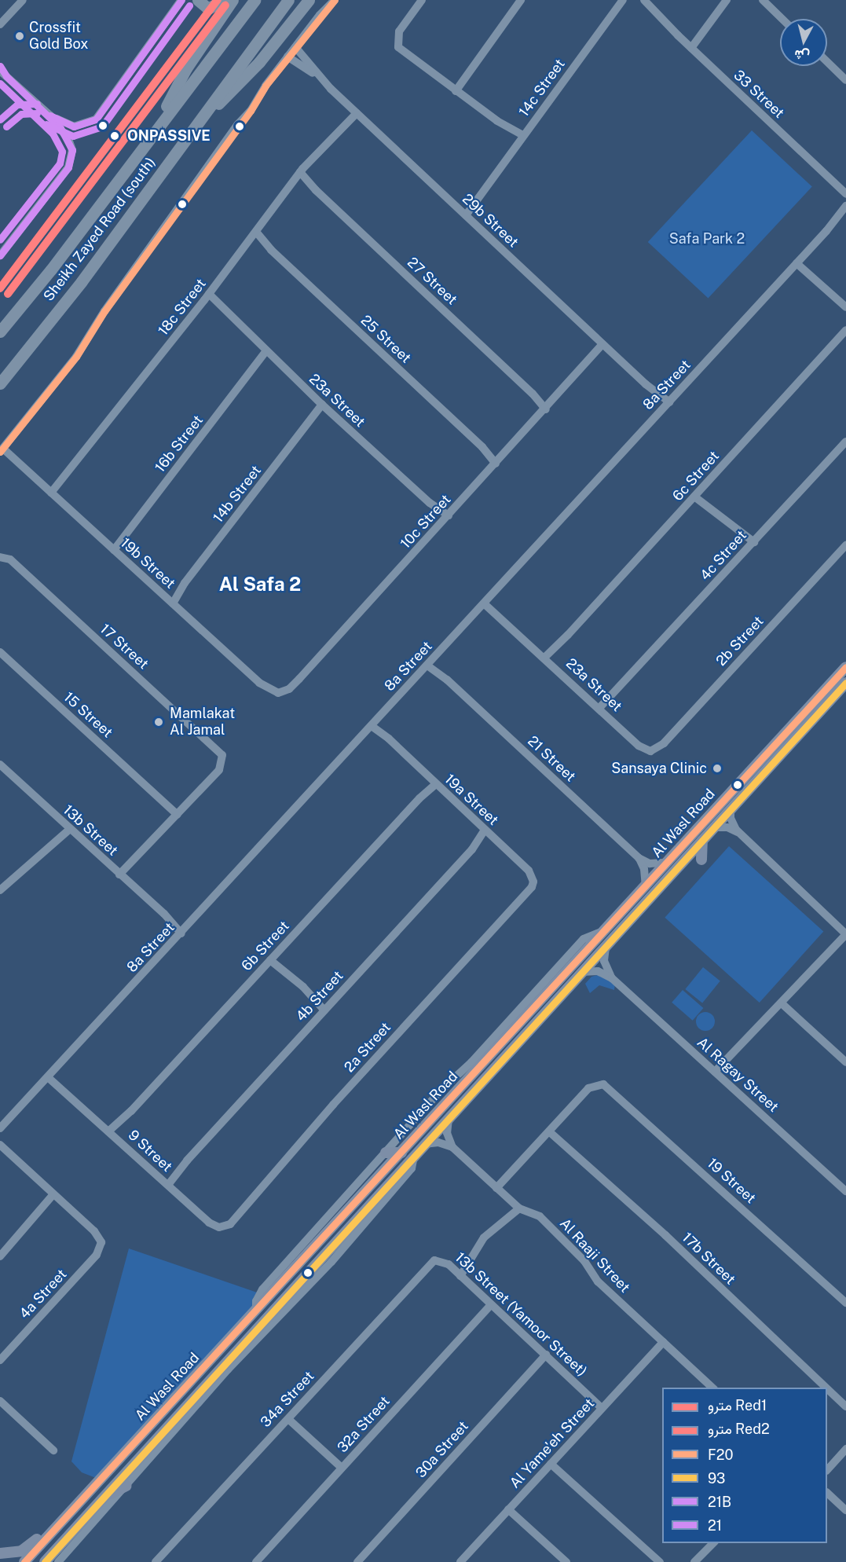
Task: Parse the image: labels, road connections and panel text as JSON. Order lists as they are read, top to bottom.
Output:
{
  "streets": {
    "highway": ["Sheikh Zayed Road (south)"],
    "main road": ["Al Wasl Road"],
    "street": [
      "14c Street",
      "33 Street",
      "29b Street",
      "27 Street",
      "18c Street",
      "25 Street",
      "8a Street",
      "23a Street",
      "16b Street",
      "6c Street",
      "14b Street",
      "10c Street",
      "4c Street",
      "19b Street",
      "2b Street",
      "17 Street",
      "15 Street",
      "21 Street",
      "19a Street",
      "13b Street",
      "6b Street",
      "4b Street",
      "2a Street",
      "Al Ragay Street",
      "9 Street",
      "19 Street",
      "Al Raaji Street",
      "17b Street",
      "4a Street",
      "13b Street (Yamoor Street)",
      "34a Street",
      "32a Street",
      "Al Yame'eh Street",
      "30a Street"
    ]
  },
  "crossings": [
    ["14c Street", "29b Street"],
    ["29b Street", "18c Street"],
    ["29b Street", "8a Street"],
    ["29b Street", "10c Street"],
    ["27 Street", "18c Street"],
    ["27 Street", "10c Street"],
    ["18c Street", "25 Street"],
    ["18c Street", "23a Street"],
    ["18c Street", "19b Street"],
    ["25 Street", "10c Street"],
    ["8a Street", "23a Street"],
    ["8a Street", "21 Street"],
    ["8a Street", "19a Street"],
    ["8a Street", "13b Street"],
    ["8a Street", "9 Street"],
    ["23a Street", "16b Street"],
    ["23a Street", "6c Street"],
    ["23a Street", "14b Street"],
    ["23a Street", "10c Street"],
    ["23a Street", "4c Street"],
    ["23a Street", "2b Street"],
    ["16b Street", "19b Street"],
    ["14b Street", "19b Street"],
    ["10c Street", "19b Street"],
    ["17 Street", "15 Street"],
    ["19a Street", "6b Street"],
    ["19a Street", "4b Street"],
    ["19a Street", "2a Street"],
    ["Al Wasl Road", "Al Ragay Street"],
    ["6b Street", "9 Street"],
    ["4b Street", "9 Street"],
    ["2a Street", "9 Street"],
    ["19 Street", "17b Street"],
    ["Al Raaji Street", "Al Yame'eh Street"],
    ["13b Street (Yamoor Street)", "34a Street"],
    ["13b Street (Yamoor Street)", "32a Street"],
    ["13b Street (Yamoor Street)", "Al Yame'eh Street"],
    ["13b Street (Yamoor Street)", "30a Street"]
  ],
  "districts": ["Al Safa 2"],
  "parks": ["Safa Park 2"],
  "places": [
    "Crossfit Gold Box",
    "ONPASSIVE",
    "Mamlakat Al Jamal",
    "Sansaya Clinic"
  ],
  "lines": [
    "metro line Red1",
    "transit line F20",
    "transit line 21B",
    "metro line Red2",
    "transit line 21",
    "transit line 93"
  ],
  "legend": [
    "مترو Red1",
    "مترو Red2",
    "F20",
    "93",
    "21B",
    "21"
  ],
  "north": "bottom"
}
